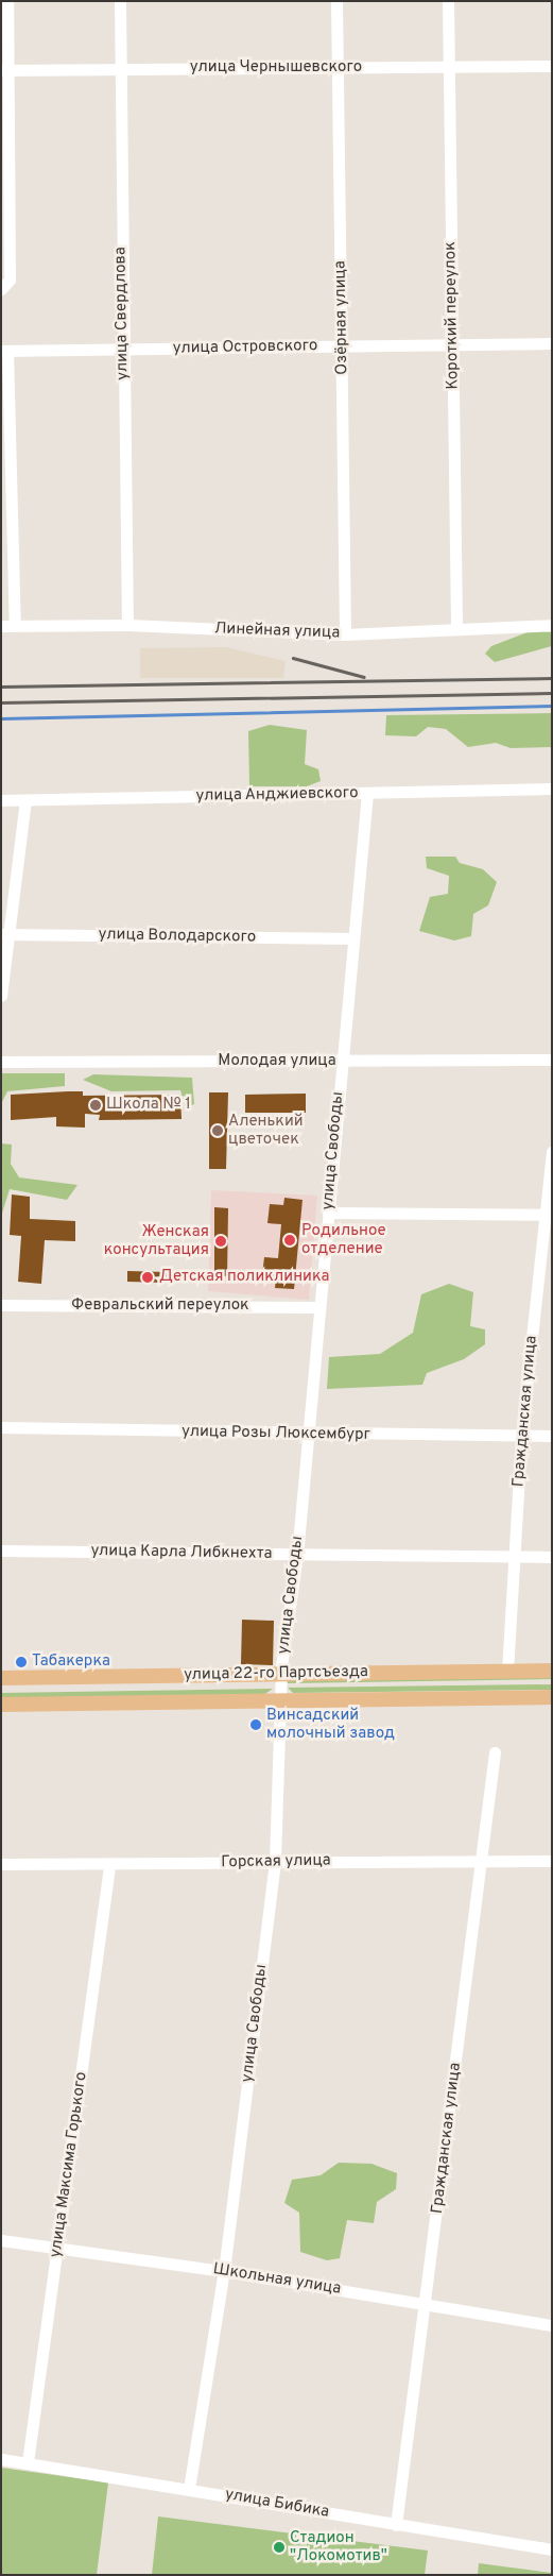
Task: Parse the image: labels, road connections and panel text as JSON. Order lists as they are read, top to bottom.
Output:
{
  "streets": {
    "main road": ["улица 22-го Партсъезда"],
    "street": [
      "улица Чернышевского",
      "улица Свердлова",
      "Короткий переулок",
      "Озёрная улица",
      "улица Островского",
      "Линейная улица",
      "улица Анджиевского",
      "улица Володарского",
      "Молодая улица",
      "улица Свободы",
      "Февральский переулок",
      "Гражданская улица",
      "улица Розы Люксембург",
      "улица Карла Либкнехта",
      "Горская улица",
      "улица Максима Горького",
      "Школьная улица",
      "улица Бибика"
    ]
  },
  "crossings": [
    ["улица Чернышевского", "улица Свердлова"],
    ["улица Чернышевского", "Короткий переулок"],
    ["улица Чернышевского", "Озёрная улица"],
    ["улица Свердлова", "улица Островского"],
    ["улица Свердлова", "Линейная улица"],
    ["Короткий переулок", "улица Островского"],
    ["Короткий переулок", "Линейная улица"],
    ["Озёрная улица", "улица Островского"],
    ["Озёрная улица", "Линейная улица"],
    ["улица Анджиевского", "улица Свободы"],
    ["улица Володарского", "улица Свободы"],
    ["Молодая улица", "улица Свободы"],
    ["улица Свободы", "Февральский переулок"],
    ["улица Свободы", "улица Розы Люксембург"],
    ["улица Свободы", "улица Карла Либкнехта"],
    ["улица Свободы", "улица 22-го Партсъезда"],
    ["улица Свободы", "Горская улица"],
    ["улица Свободы", "Школьная улица"],
    ["улица Свободы", "улица Бибика"],
    ["Гражданская улица", "улица Розы Люксембург"],
    ["Гражданская улица", "улица Карла Либкнехта"],
    ["Гражданская улица", "улица 22-го Партсъезда"],
    ["Гражданская улица", "Горская улица"],
    ["Гражданская улица", "Школьная улица"],
    ["Гражданская улица", "улица Бибика"],
    ["Горская улица", "улица Максима Горького"],
    ["улица Максима Горького", "Школьная улица"],
    ["улица Максима Горького", "улица Бибика"]
  ],
  "places": [
    "Школа № 1",
    "Аленький цветочек",
    "Родильное отделение",
    "Женская консультация",
    "Детская поликлиника",
    "Табакерка",
    "Винсадский молочный завод",
    "Стадион \"Локомотив\""
  ]
}
